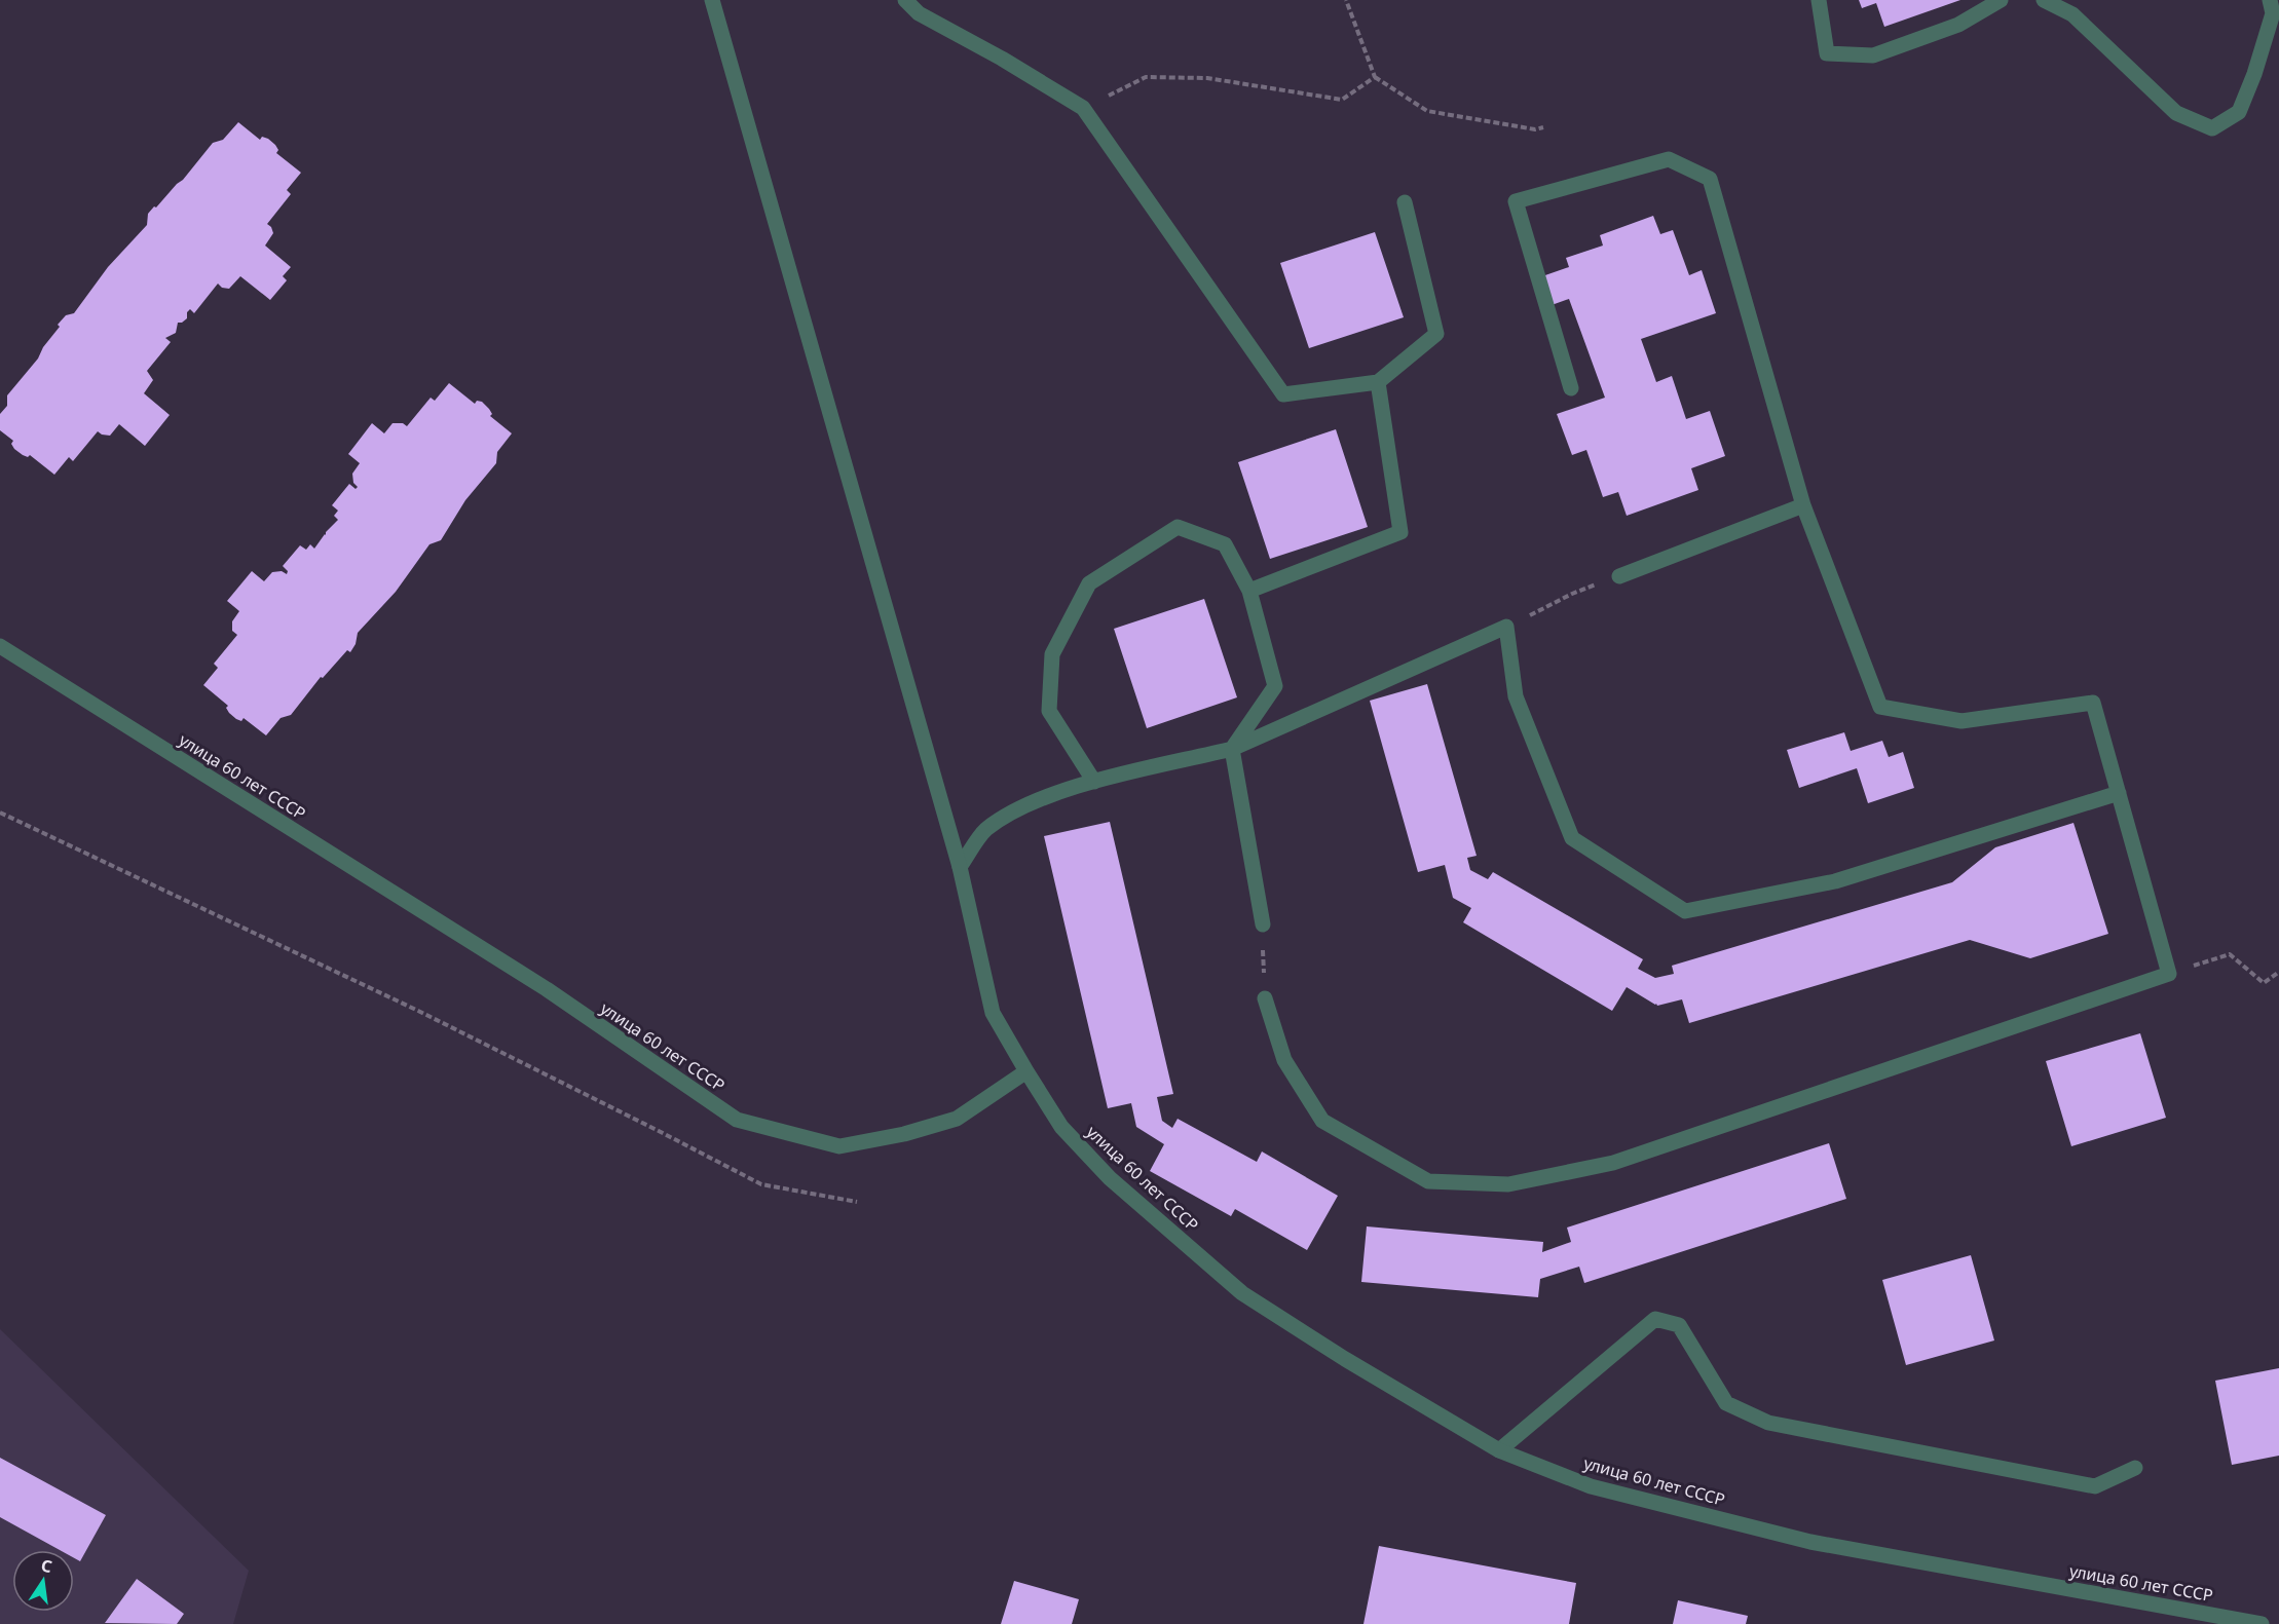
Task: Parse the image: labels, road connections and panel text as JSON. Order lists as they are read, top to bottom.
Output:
{
  "streets": {
    "street": ["улица 60 лет СССР"]
  },
  "north": "top"
}
